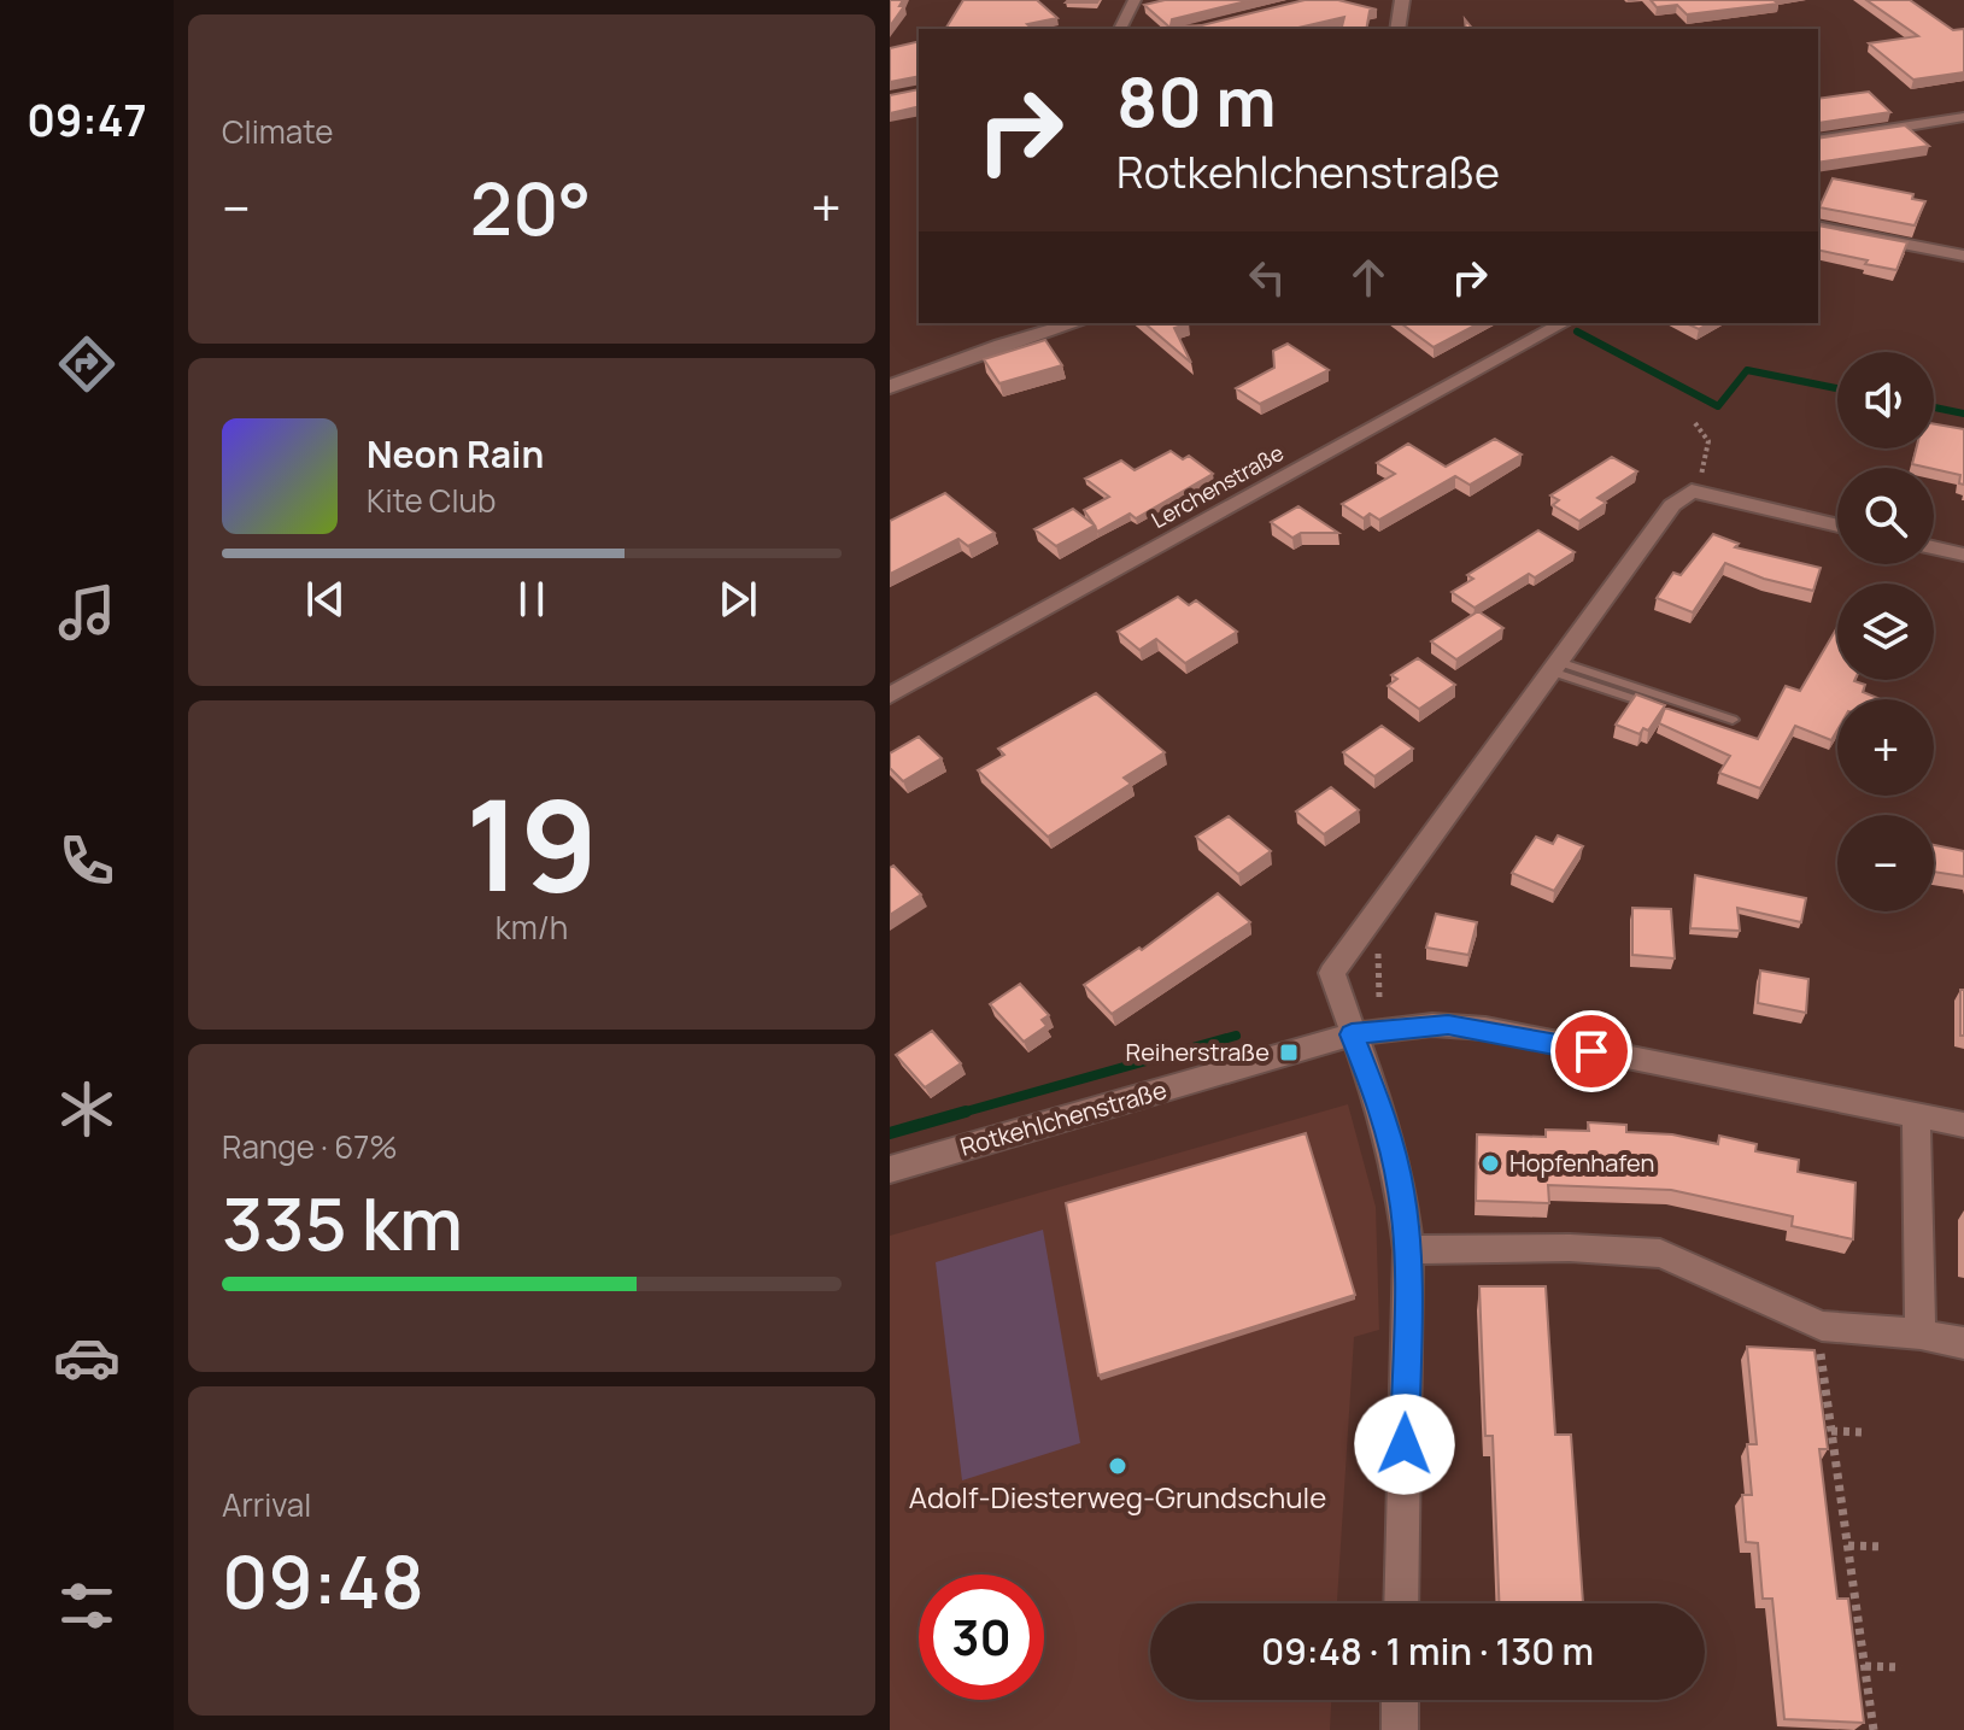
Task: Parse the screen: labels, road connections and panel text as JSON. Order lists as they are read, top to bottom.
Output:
{
  "streets": {
    "street": ["Lerchenstraße", "Rotkehlchenstraße"]
  },
  "places": {
    "transit": ["Reiherstraße"],
    "other": ["Hopfenhafen", "Adolf-Diesterweg-Grundschule"]
  },
  "page": {
    "tabs": "09:47",
    "tile": [
      "Climate",
      ["19", "km/h"],
      ["Range · 67%", "335 km"],
      ["Arrival", "09:48"]
    ],
    "turn": ["80 m", "Rotkehlchenstraße"],
    "heat": ["−", "20°", "+"],
    "map_buttons": ["+", "−"],
    "song": ["Neon Rain", "Kite Club"],
    "limit": "30",
    "trip": "09:48 · 1 min · 130 m"
  }
}
